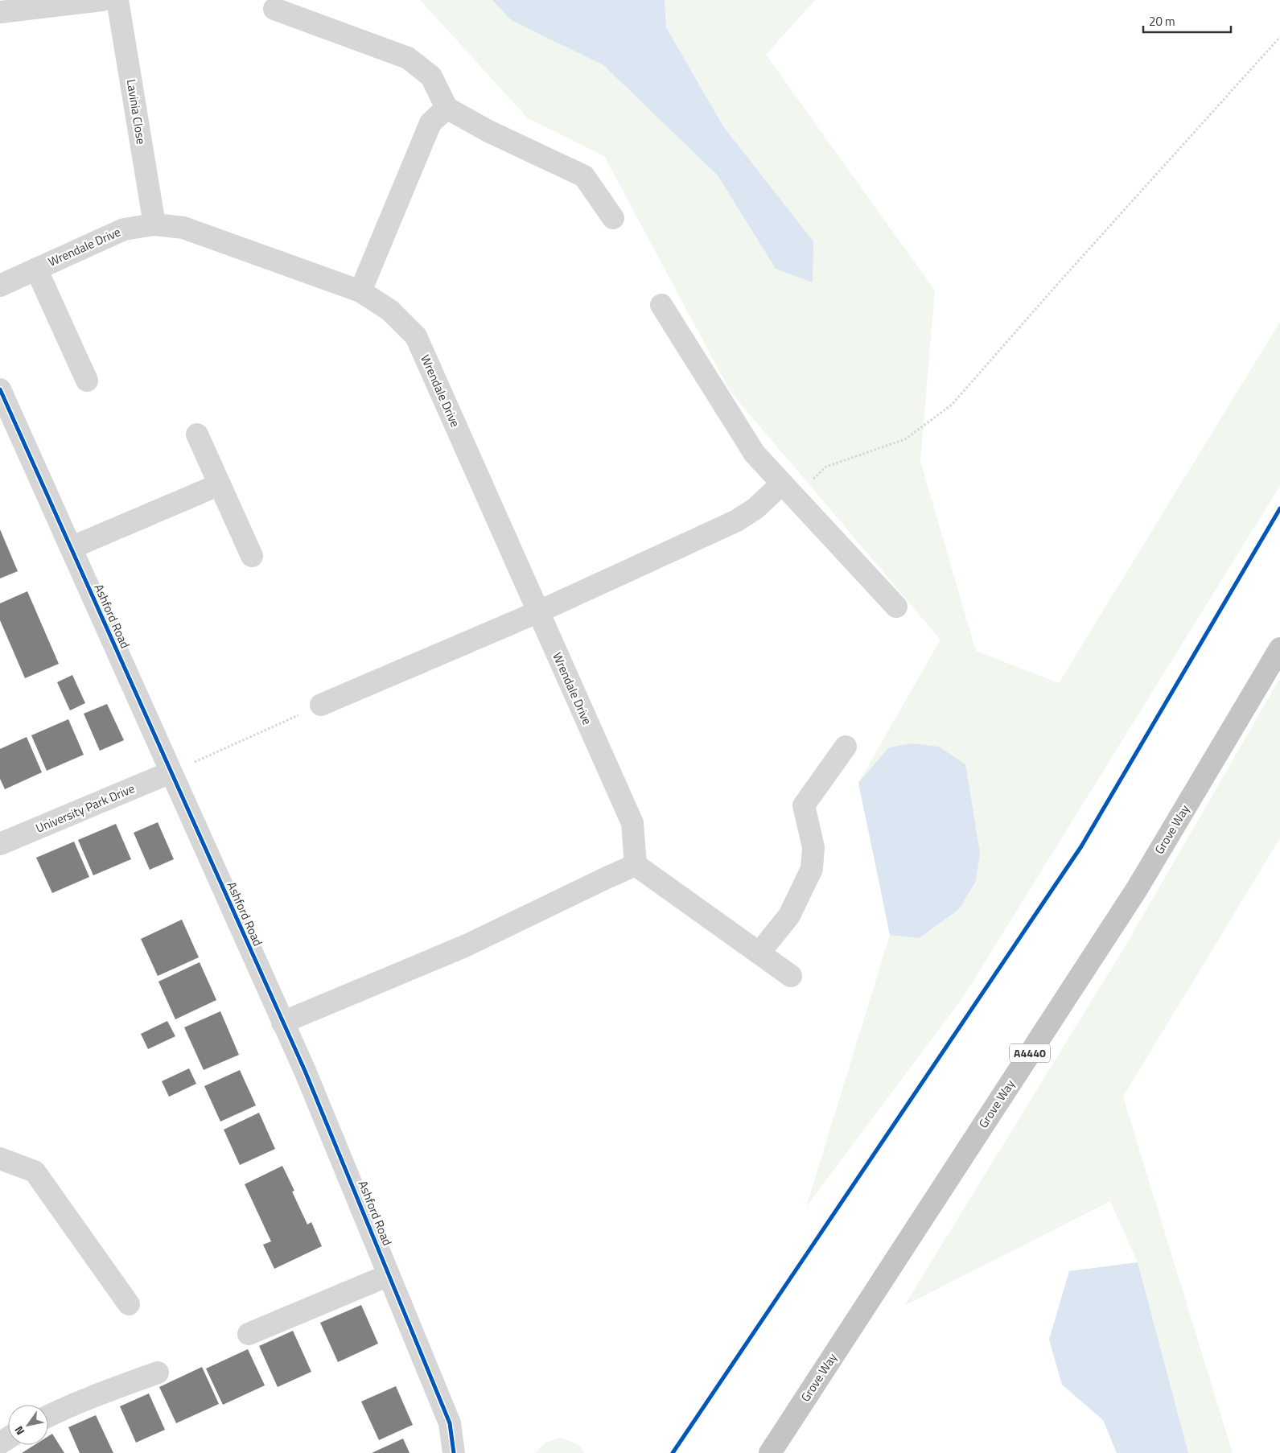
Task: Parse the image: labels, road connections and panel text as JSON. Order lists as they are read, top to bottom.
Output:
{
  "streets": {
    "highway": ["Grove Way", "A4440"],
    "street": [
      "Lavinia Close",
      "Wrendale Drive",
      "Ashford Road",
      "University Park Drive"
    ]
  },
  "crossings": [
    ["Lavinia Close", "Wrendale Drive"],
    ["Ashford Road", "University Park Drive"]
  ],
  "scale_bar": "20 m",
  "north": "bottom left"
}
